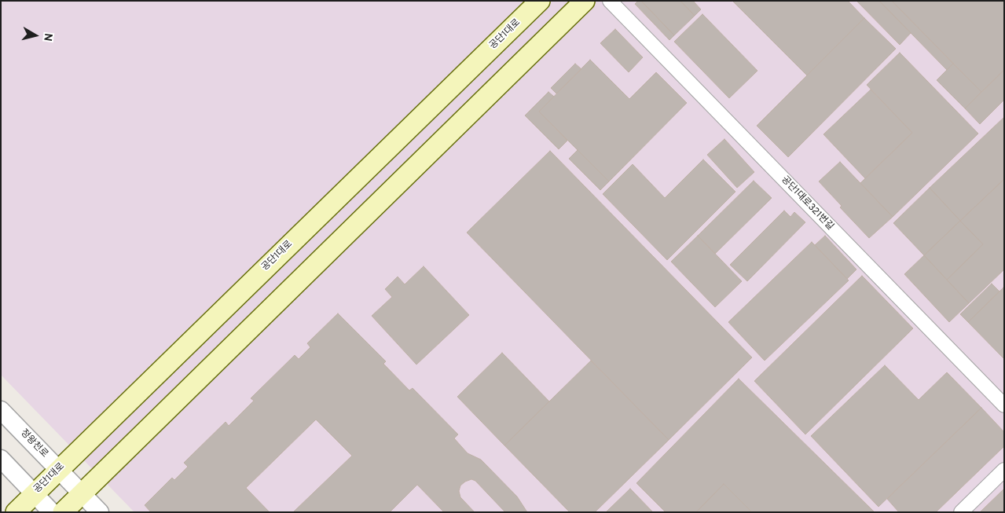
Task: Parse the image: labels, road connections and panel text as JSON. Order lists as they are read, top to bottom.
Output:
{
  "streets": {
    "main road": ["공단1대로"],
    "street": ["공단1대로321번길", "정왕천로"]
  },
  "crossings": [
    ["공단1대로", "정왕천로"]
  ],
  "north": "right"
}
